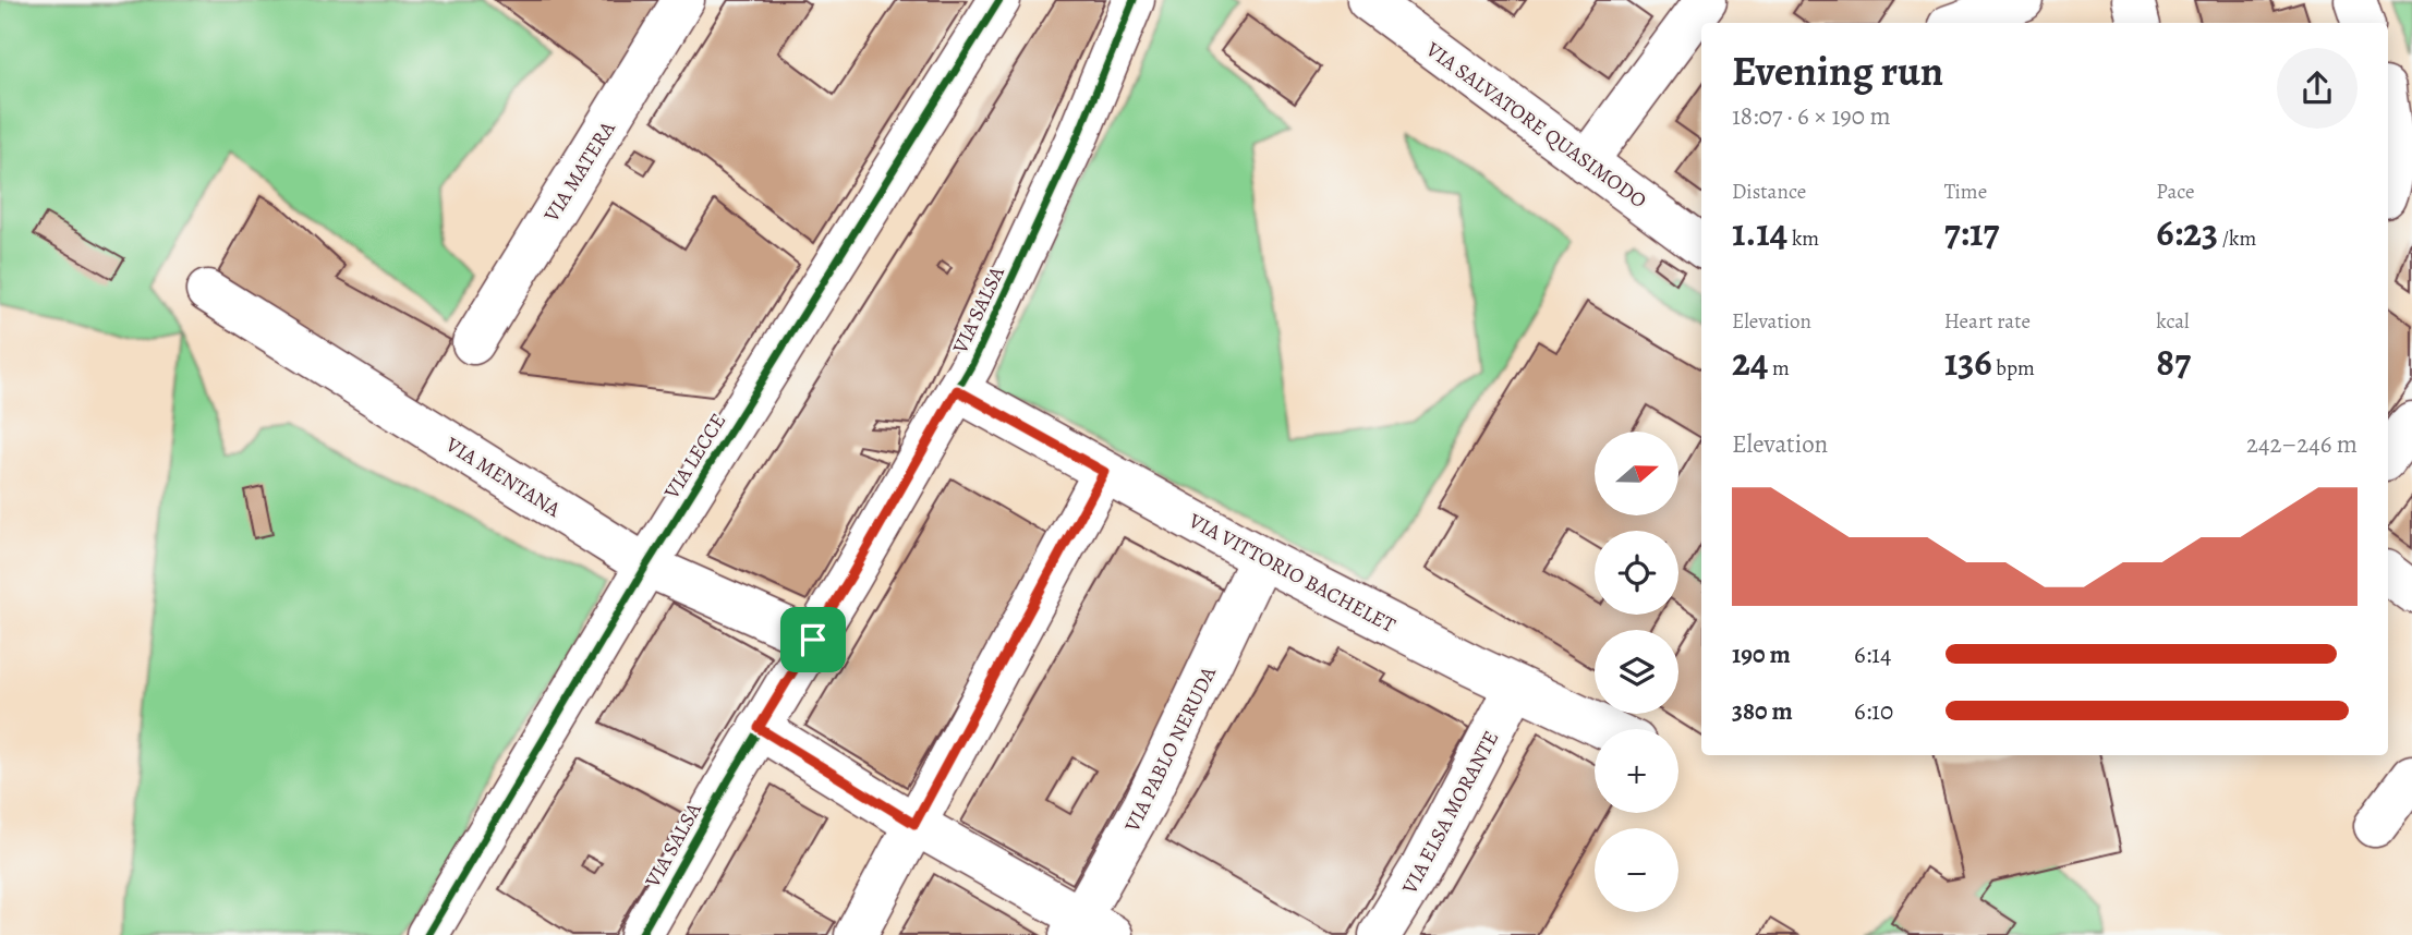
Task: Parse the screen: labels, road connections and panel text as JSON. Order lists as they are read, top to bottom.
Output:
{
  "streets": {
    "street": [
      "VIA SALVATORE QUASIMODO",
      "VIA MATERA",
      "VIA SALSA",
      "VIA LECCE",
      "VIA MENTANA",
      "VIA VITTORIO BACHELET",
      "VIA PABLO NERUDA",
      "VIA ELSA MORANTE"
    ]
  },
  "crossings": [
    ["VIA SALSA", "VIA MENTANA"],
    ["VIA SALSA", "VIA VITTORIO BACHELET"],
    ["VIA LECCE", "VIA MENTANA"],
    ["VIA VITTORIO BACHELET", "VIA PABLO NERUDA"],
    ["VIA VITTORIO BACHELET", "VIA ELSA MORANTE"]
  ],
  "north": "right",
  "page": {
    "heading": ["Evening run", "18:07 · 6 × 190 m"],
    "stats": [
      ["Distance", "1.14 km"],
      ["Time", "7:17"],
      ["Pace", "6:23 /km"],
      ["Elevation", "24 m"],
      ["Heart rate", "136 bpm"],
      ["kcal", "87"]
    ],
    "chart": ["Elevation", "242–246 m"],
    "map_buttons": ["+", "−"],
    "list": [
      {
        "name": "190 m",
        "note": "6:14"
      },
      {
        "name": "380 m",
        "note": "6:10"
      }
    ]
  }
}
